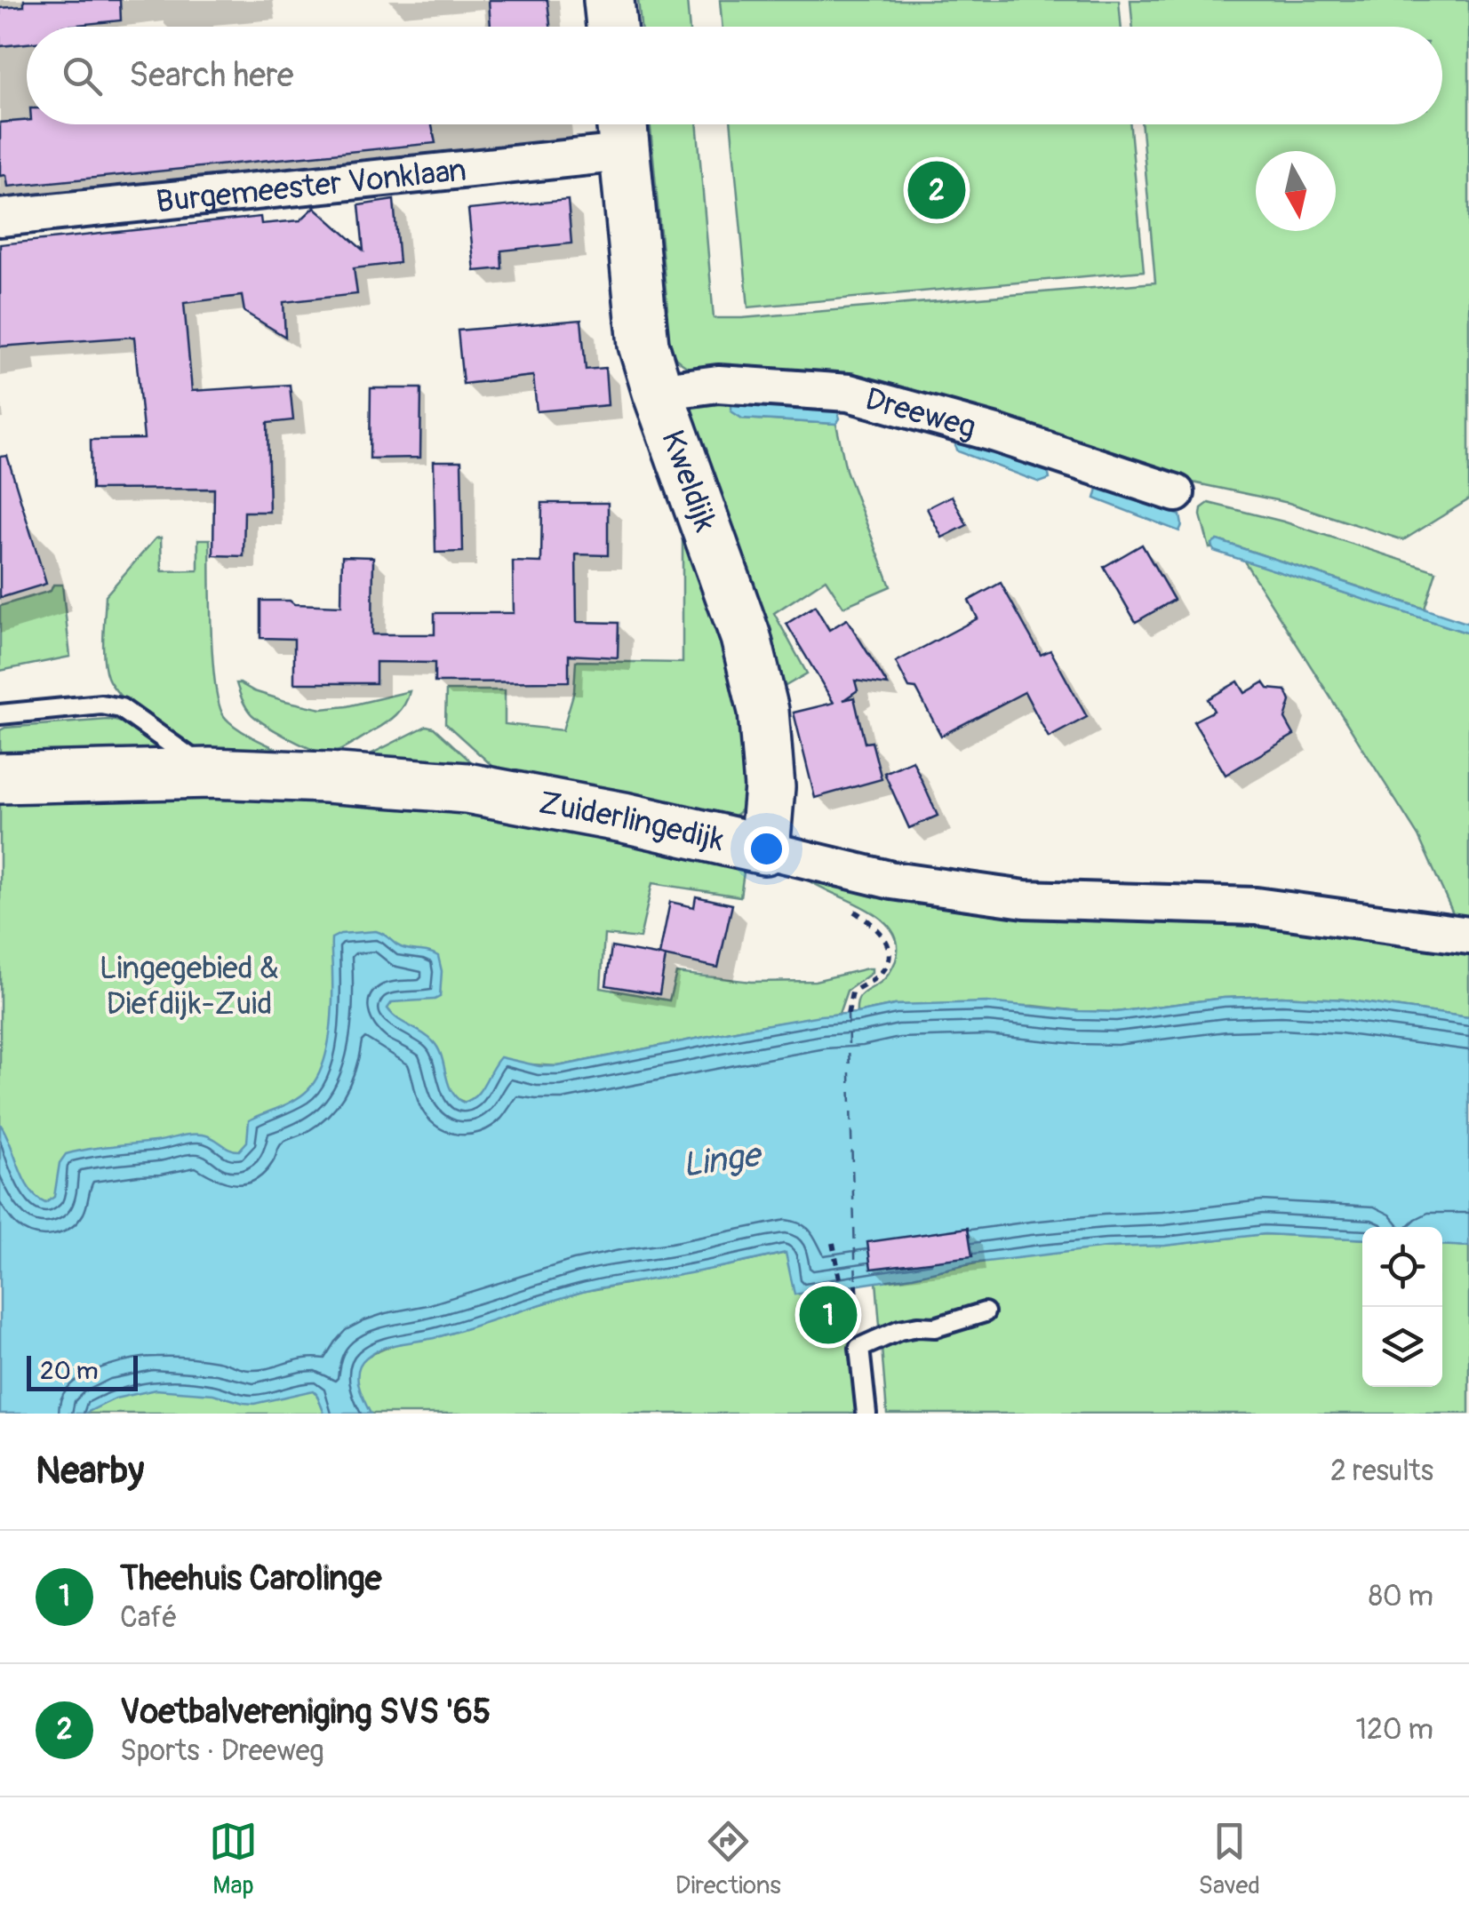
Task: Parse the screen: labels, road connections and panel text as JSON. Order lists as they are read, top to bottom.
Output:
{
  "streets": {
    "street": [
      "Burgemeester Vonklaan",
      "Dreeweg",
      "Kweldijk",
      "Zuiderlingedijk"
    ]
  },
  "crossings": [
    ["Burgemeester Vonklaan", "Kweldijk"],
    ["Dreeweg", "Kweldijk"],
    ["Kweldijk", "Zuiderlingedijk"]
  ],
  "water": ["Linge"],
  "parks": ["Lingegebied & Diefdijk-Zuid"],
  "scale_bar": "20 m",
  "north": "bottom",
  "page": {
    "search": "Search here",
    "pins": ["2", "1"],
    "scale": "20 m",
    "heading": ["Nearby", "2 results"],
    "list": [
      {
        "mark": "1",
        "name": "Theehuis Carolinge",
        "note": "Café",
        "value": "80 m"
      },
      {
        "mark": "2",
        "name": "Voetbalvereniging SVS '65",
        "note": "Sports · Dreeweg",
        "value": "120 m"
      }
    ],
    "nav": ["Map", "Directions", "Saved"]
  }
}
